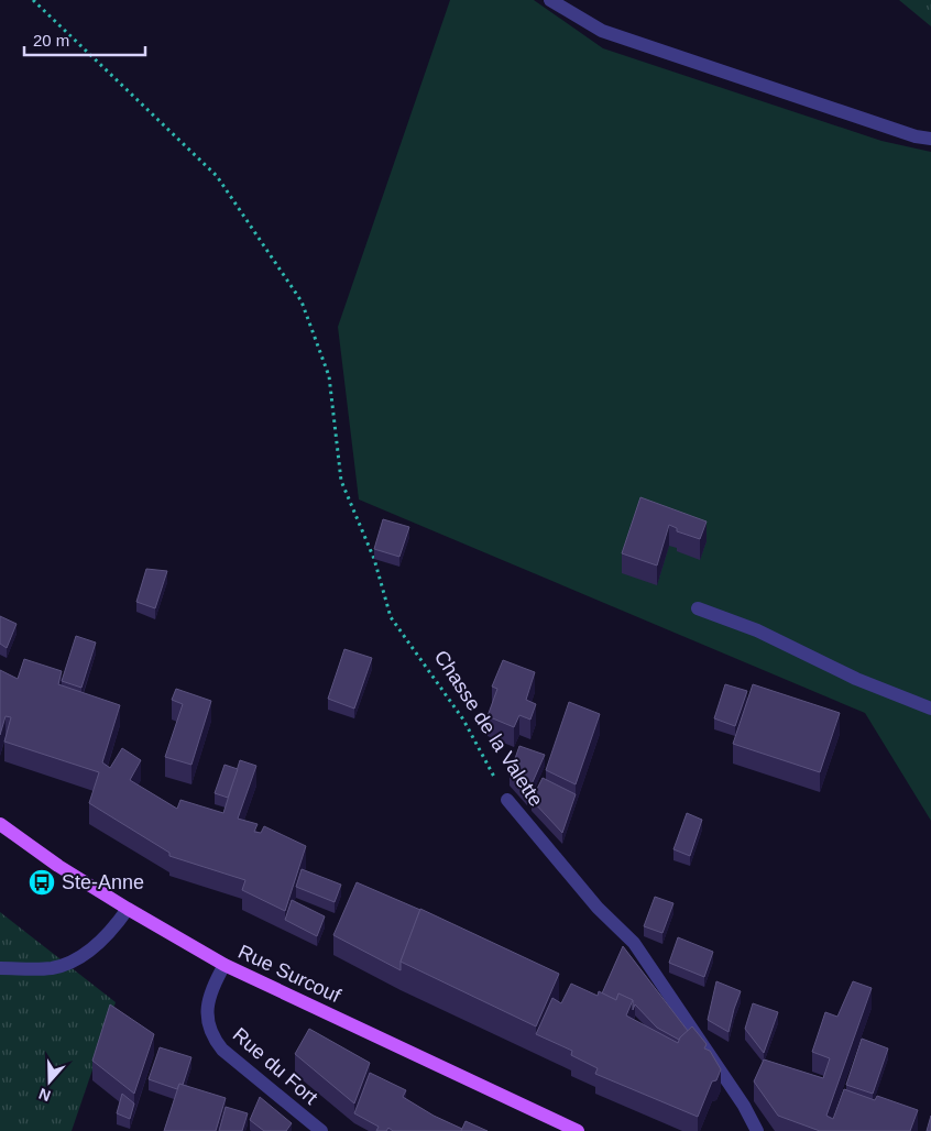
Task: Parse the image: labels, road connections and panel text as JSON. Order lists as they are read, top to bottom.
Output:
{
  "streets": {
    "main road": ["Rue Surcouf"],
    "street": ["Chasse de la Valette", "Rue du Fort"]
  },
  "crossings": [
    ["Rue Surcouf", "Rue du Fort"]
  ],
  "places": {
    "bus stop": ["Ste-Anne"]
  },
  "scale_bar": "20 m",
  "north": "bottom"
}
